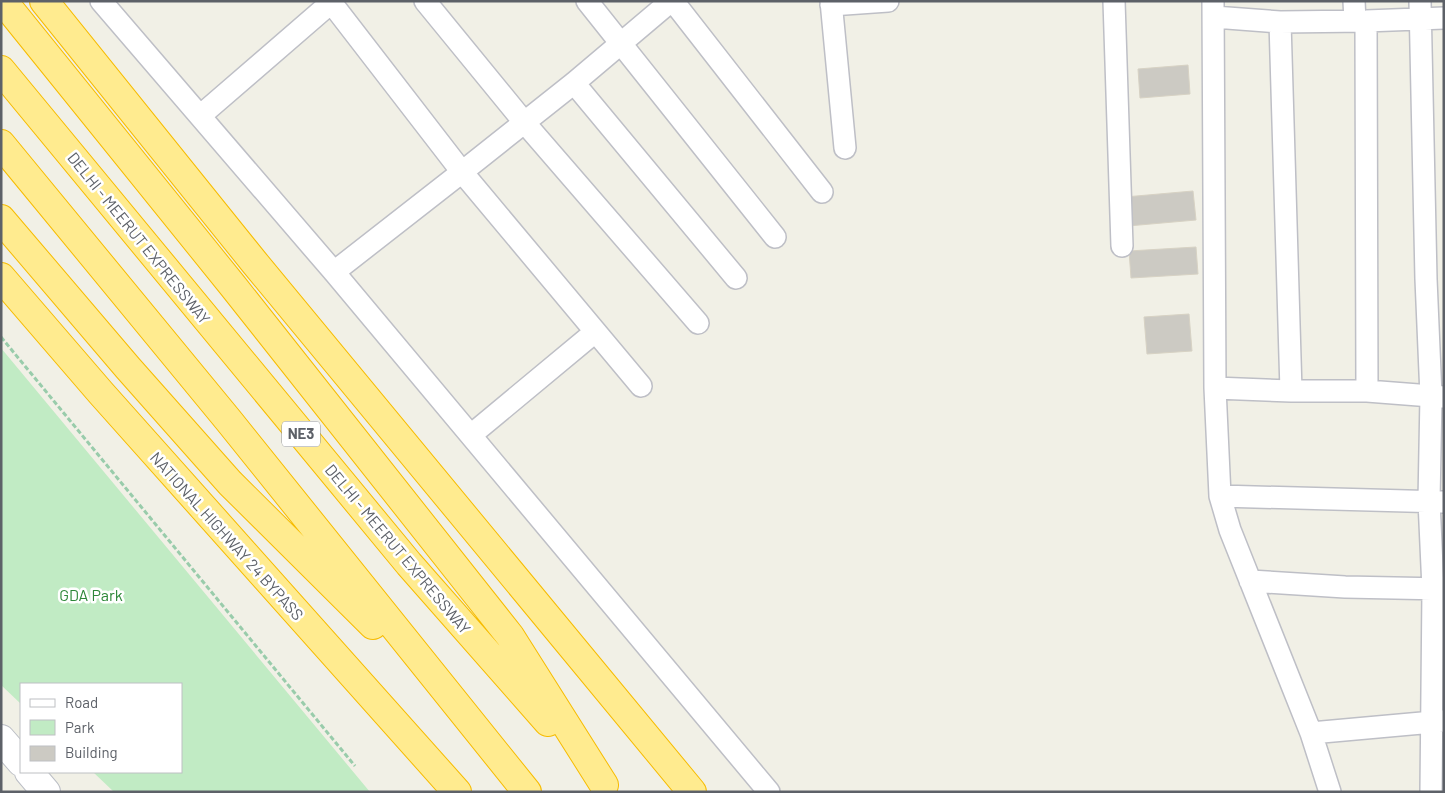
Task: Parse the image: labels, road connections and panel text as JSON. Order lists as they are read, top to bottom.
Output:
{
  "streets": {
    "highway": ["DELHI - MEERUT EXPRESSWAY", "NE3", "NATIONAL HIGHWAY 24 BYPASS"]
  },
  "parks": ["GDA Park"],
  "legend": ["Road", "Park", "Building"]
}
